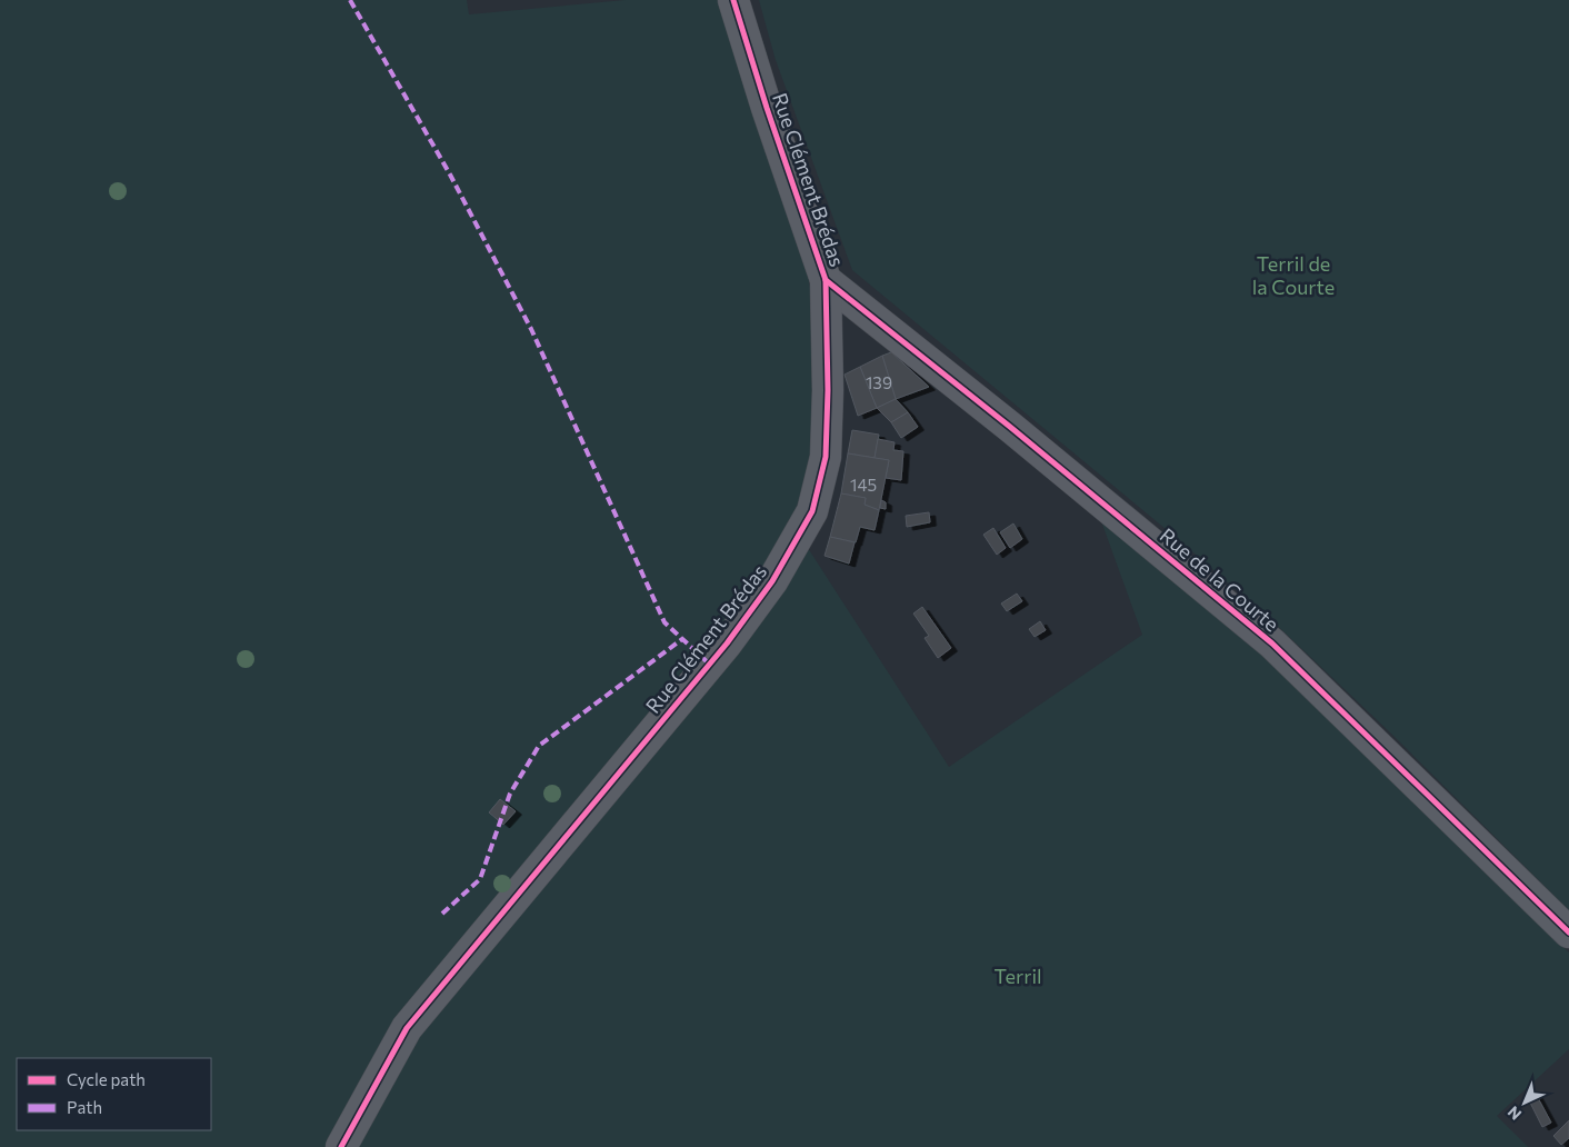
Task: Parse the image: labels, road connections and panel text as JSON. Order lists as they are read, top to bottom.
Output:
{
  "streets": {
    "street": ["Rue Clément Brédas", "Rue de la Courte"]
  },
  "crossings": [
    ["Rue Clément Brédas", "Rue de la Courte"]
  ],
  "parks": ["Terril de la Courte", "Terril"],
  "house_numbers": ["139", "145"],
  "legend": ["Cycle path", "Path"],
  "north": "bottom left"
}
